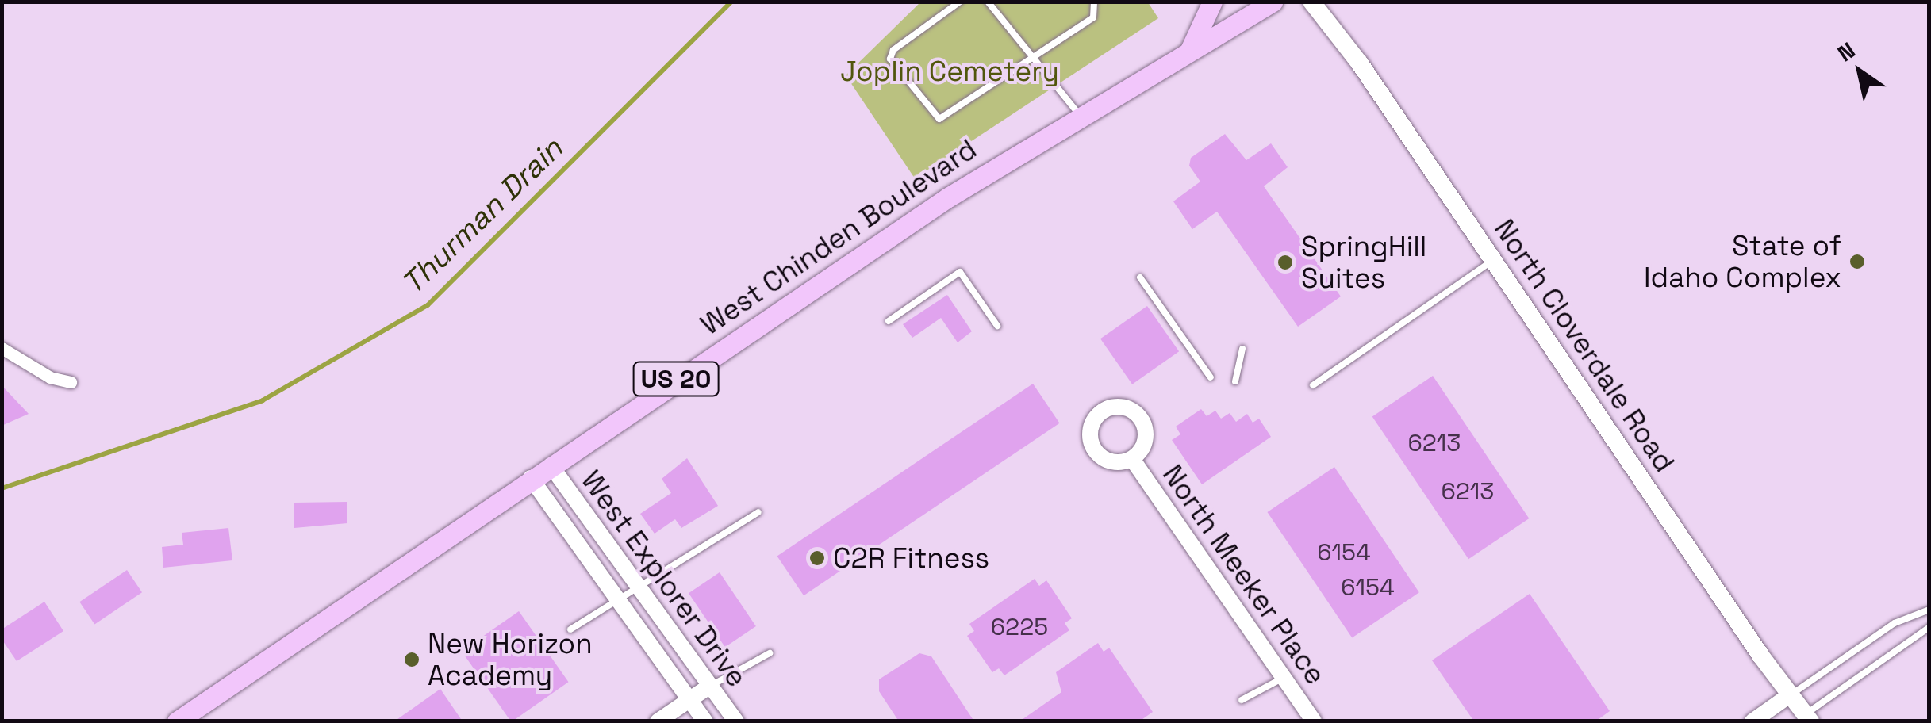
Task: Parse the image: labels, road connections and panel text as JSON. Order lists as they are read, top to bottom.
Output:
{
  "streets": {
    "main road": ["West Chinden Boulevard", "North Cloverdale Road", "US 20"],
    "street": ["North Meeker Place", "West Explorer Drive"]
  },
  "crossings": [
    ["West Chinden Boulevard", "West Explorer Drive"]
  ],
  "water": ["Thurman Drain"],
  "parks": ["Joplin Cemetery"],
  "places": [
    "State of Idaho Complex",
    "SpringHill Suites",
    "C2R Fitness",
    "New Horizon Academy"
  ],
  "house_numbers": [
    "6213",
    "6213",
    "6154",
    "6154",
    "6225"
  ],
  "north": "top left"
}
